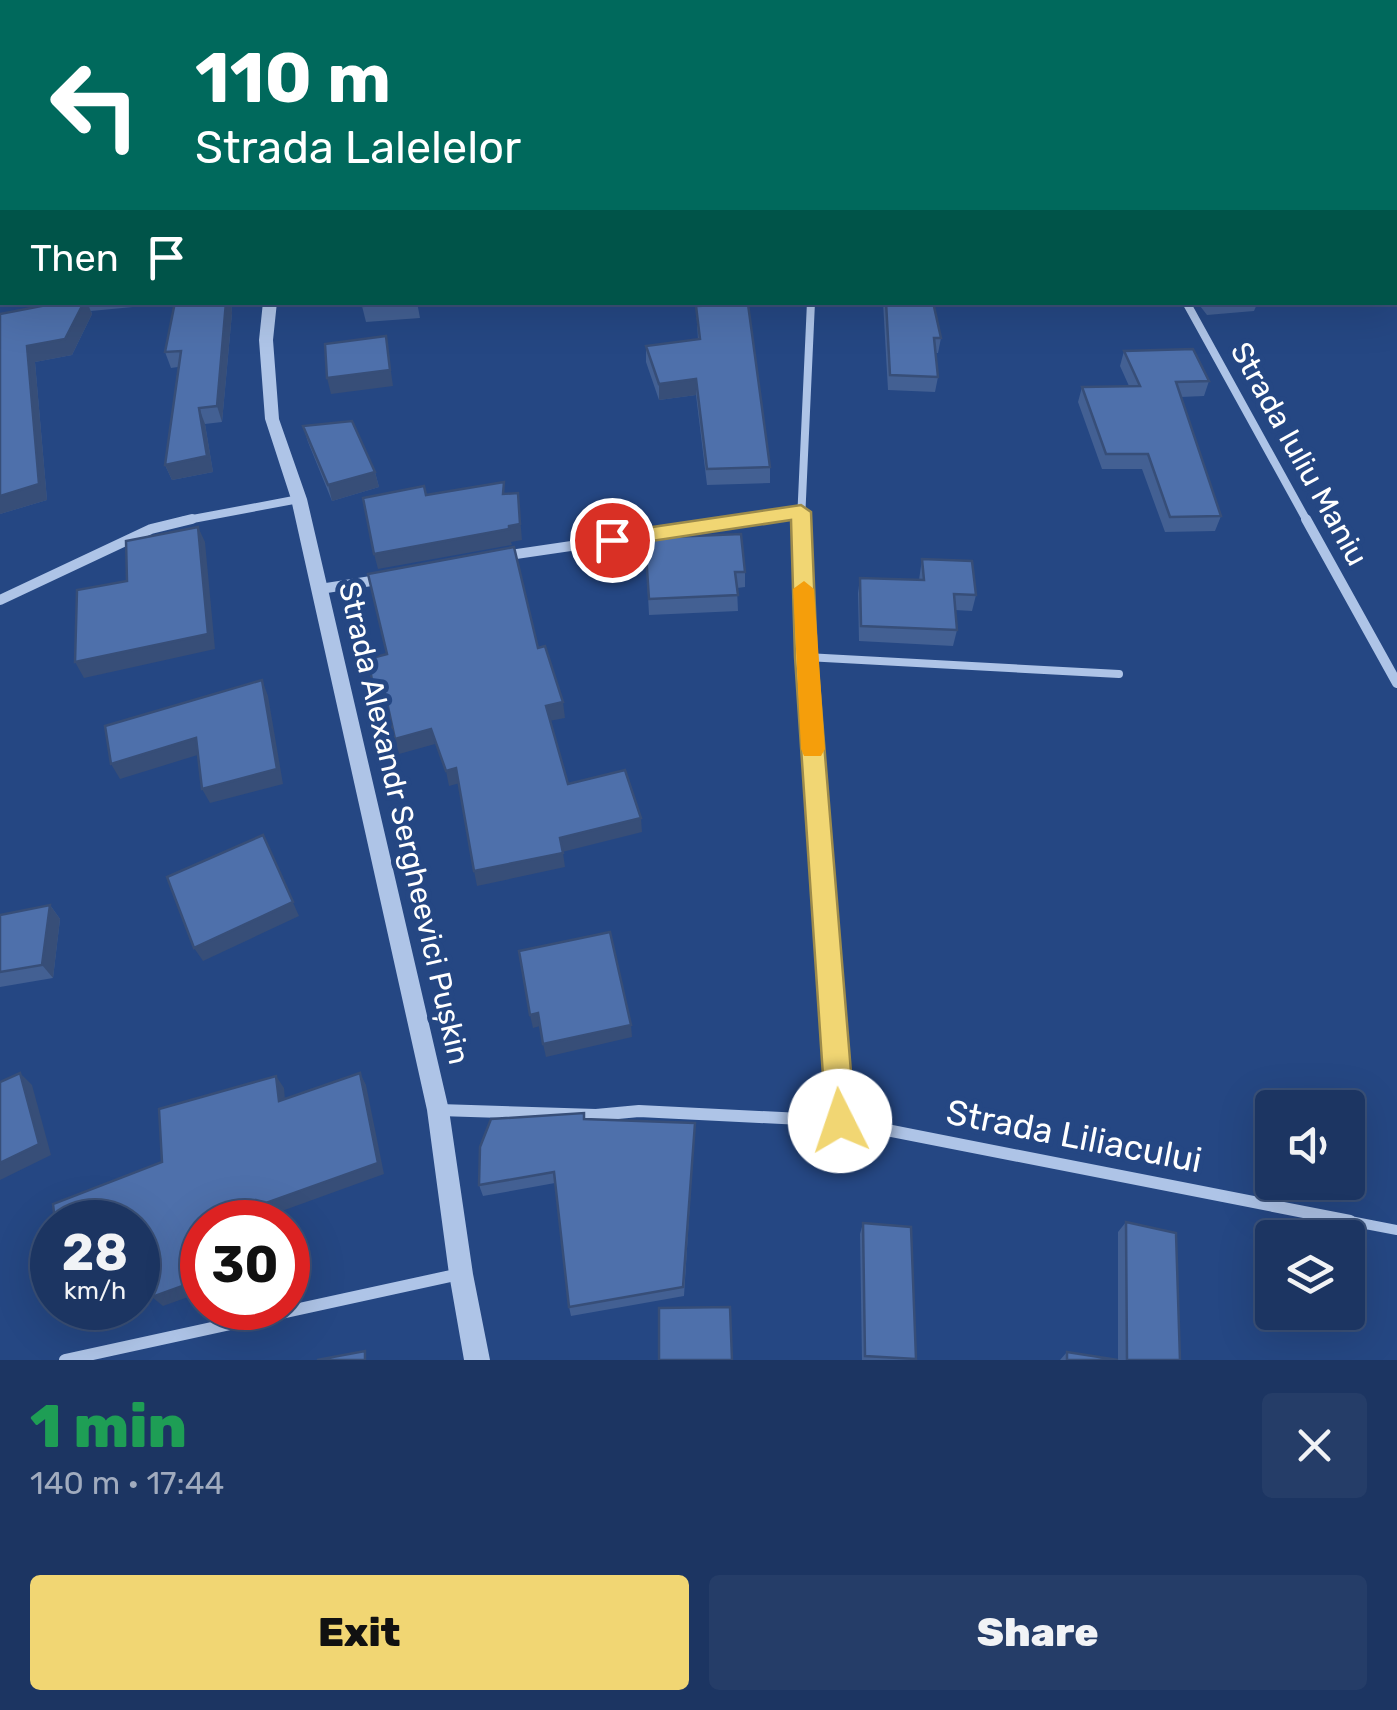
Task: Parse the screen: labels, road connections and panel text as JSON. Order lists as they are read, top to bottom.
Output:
{
  "streets": {
    "street": ["Strada Iuliu Maniu", "Strada Alexandr Sergheevici Pușkin", "Strada Liliacului"]
  },
  "crossings": [
    ["Strada Alexandr Sergheevici Pușkin", "Strada Liliacului"]
  ],
  "page": {
    "turn": ["110 m", "Strada Lalelelor"],
    "then": "Then",
    "speed": "28 km/h",
    "limit": "30",
    "heading": ["1 min", "140 m · 17:44"],
    "buttons": ["Exit", "Share"]
  }
}
